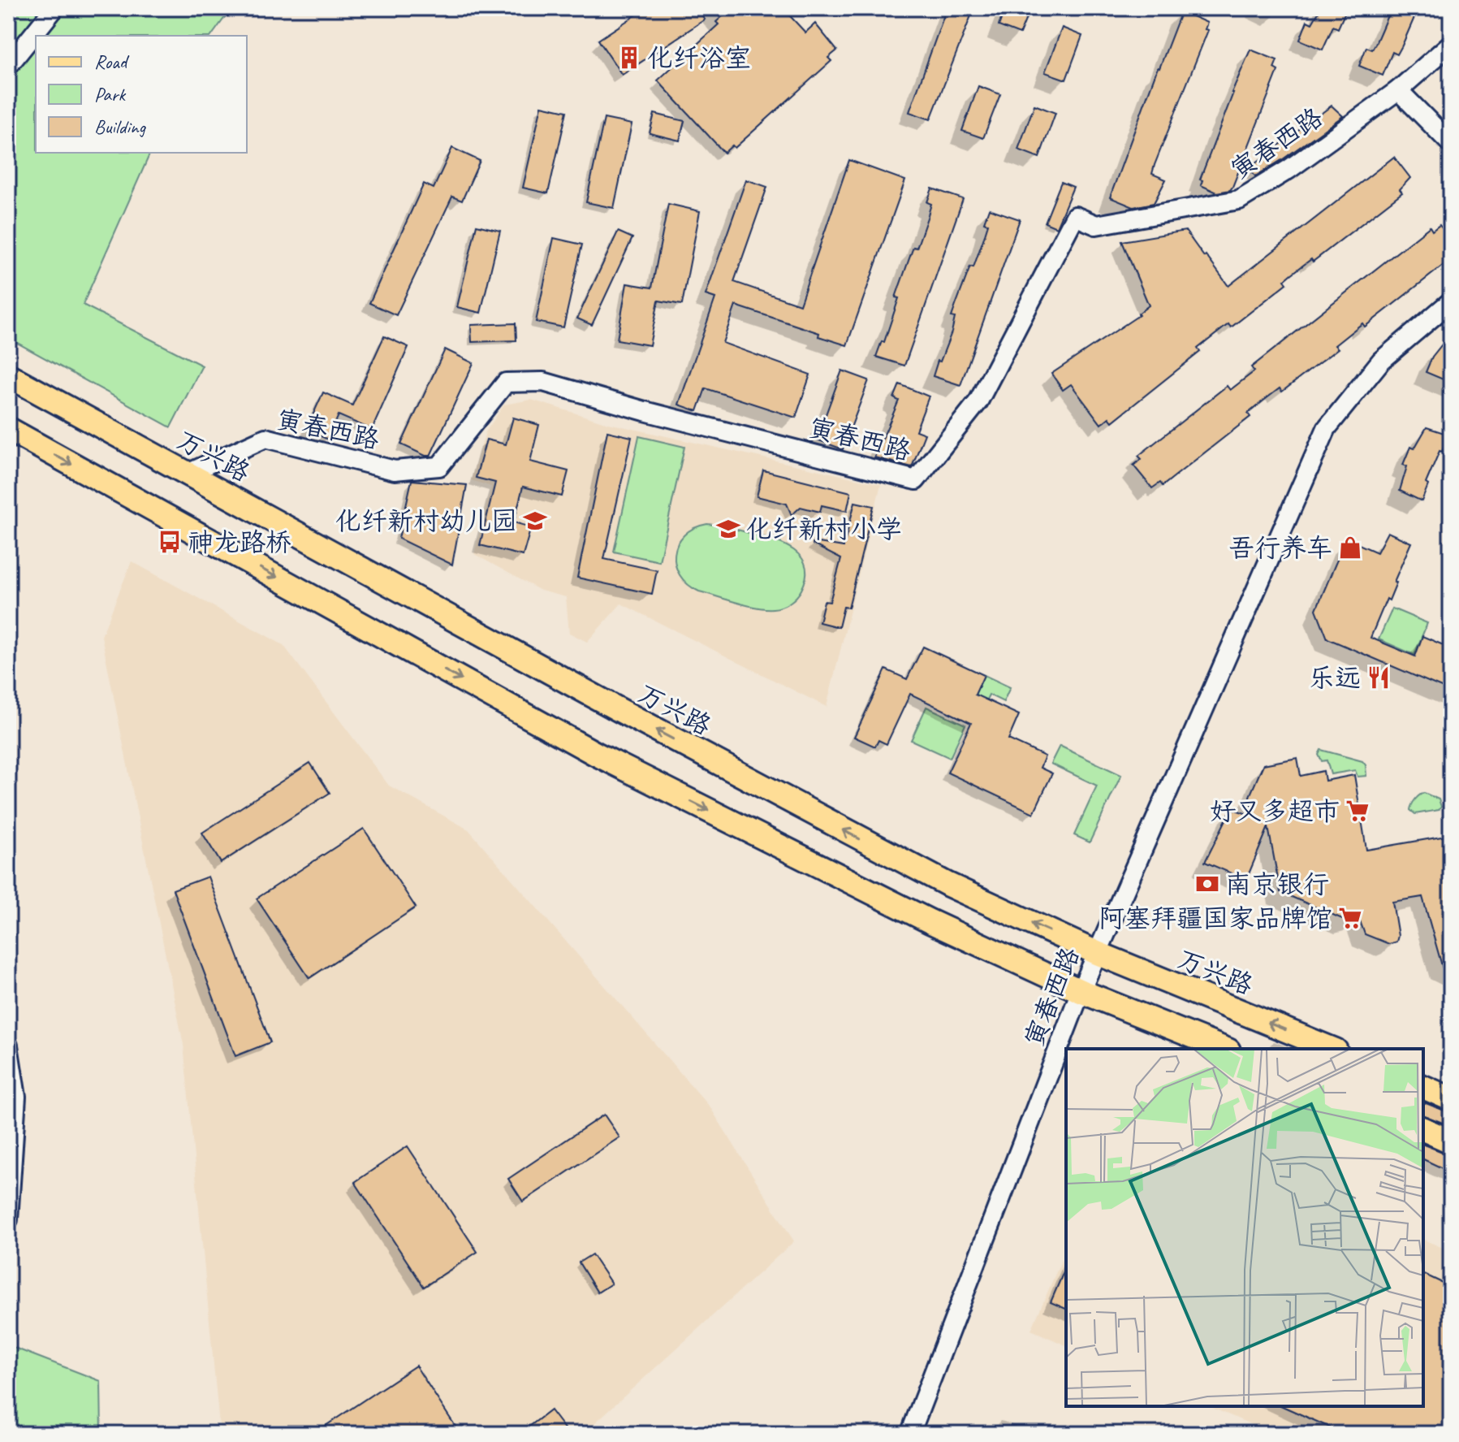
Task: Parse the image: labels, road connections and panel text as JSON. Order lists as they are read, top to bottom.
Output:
{
  "streets": {
    "main road": ["万兴路"],
    "street": ["寅春西路"]
  },
  "crossings": [
    ["寅春西路", "万兴路"]
  ],
  "places": {
    "building": ["化纤浴室"],
    "school or university": ["化纤新村幼儿园", "化纤新村小学"],
    "bus stop": ["神龙路桥"],
    "shop": ["吾行养车"],
    "restaurant": ["乐远"],
    "supermarket": ["好又多超市", "阿塞拜疆国家品牌馆"],
    "bank": ["南京银行"]
  },
  "legend": ["Road", "Park", "Building"]
}
